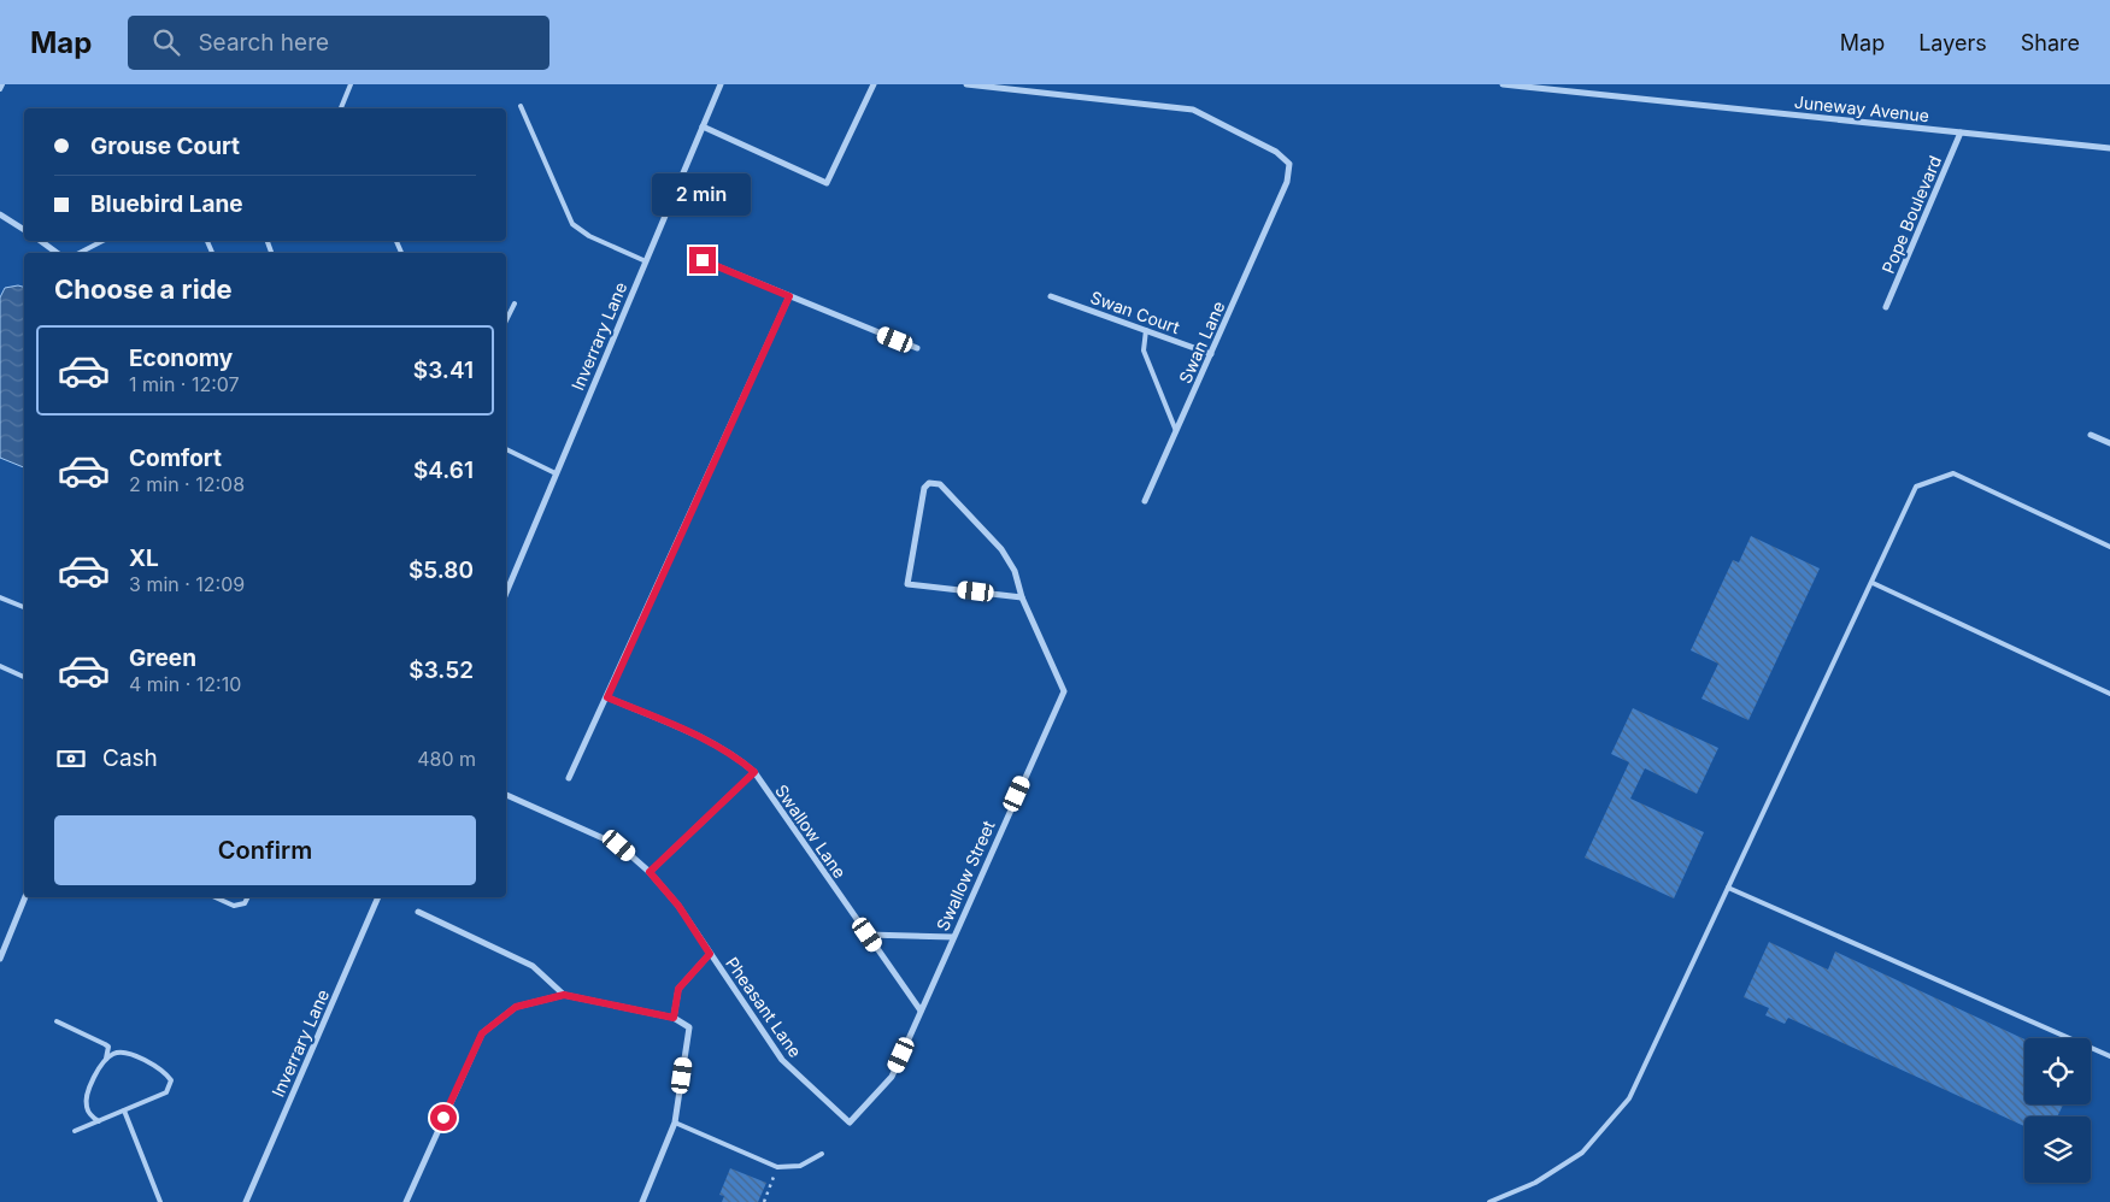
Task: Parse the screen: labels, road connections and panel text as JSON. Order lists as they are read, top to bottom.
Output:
{
  "streets": {
    "street": [
      "Juneway Avenue",
      "Pope Boulevard",
      "Swan Court",
      "Inverrary Lane",
      "Swan Lane",
      "Swallow Lane",
      "Swallow Street",
      "Pheasant Lane"
    ]
  },
  "crossings": [
    ["Juneway Avenue", "Pope Boulevard"],
    ["Swan Court", "Swan Lane"],
    ["Swallow Lane", "Swallow Street"],
    ["Swallow Street", "Pheasant Lane"]
  ],
  "page": {
    "header": "Map",
    "search": "Search here",
    "nav": ["Map", "Layers", "Share"],
    "banner": ["Grouse Court", "Bluebird Lane"],
    "bubble": "2 min",
    "heading": "Choose a ride",
    "list": [
      {
        "name": "Economy",
        "note": "1 min · 12:07",
        "value": "$3.41"
      },
      {
        "name": "Comfort",
        "note": "2 min · 12:08",
        "value": "$4.61"
      },
      {
        "name": "XL",
        "note": "3 min · 12:09",
        "value": "$5.80"
      },
      {
        "name": "Green",
        "note": "4 min · 12:10",
        "value": "$3.52"
      }
    ],
    "pay": ["Cash", "480 m"],
    "buttons": "Confirm"
  }
}
